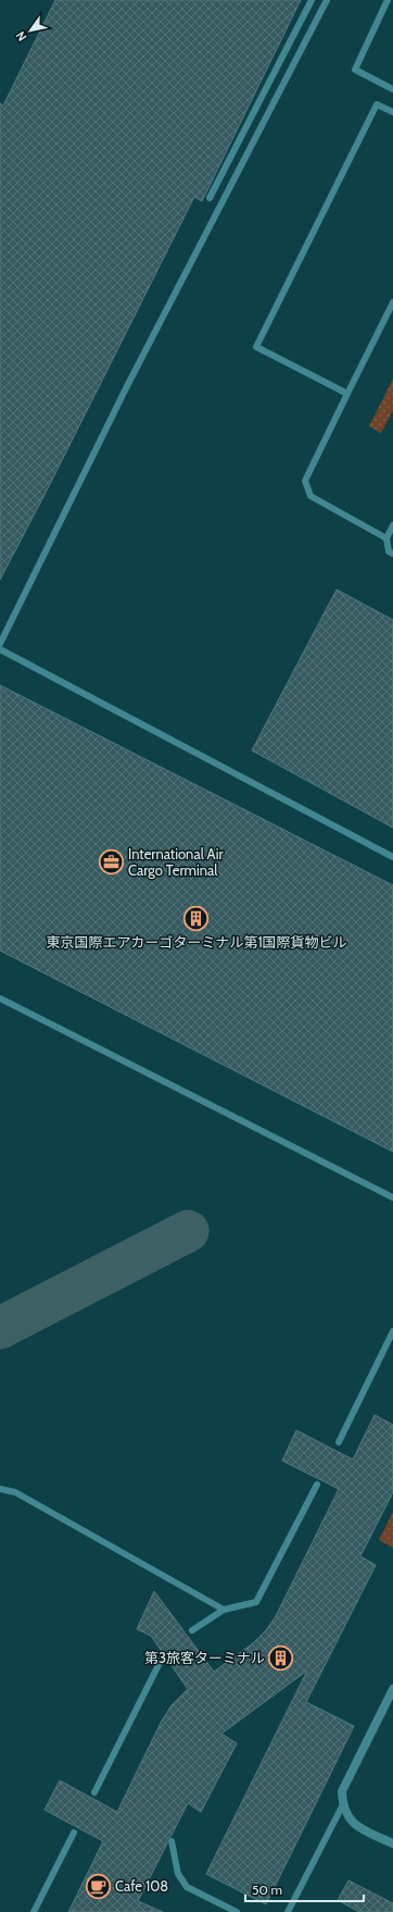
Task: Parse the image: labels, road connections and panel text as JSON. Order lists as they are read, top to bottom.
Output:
{
  "places": {
    "office": ["International Air Cargo Terminal"],
    "building": ["東京国際エアカーゴターミナル第1国際貨物ビル", "第3旅客ターミナル"],
    "cafe": ["Cafe 108"]
  },
  "scale_bar": "50 m",
  "north": "bottom left"
}
